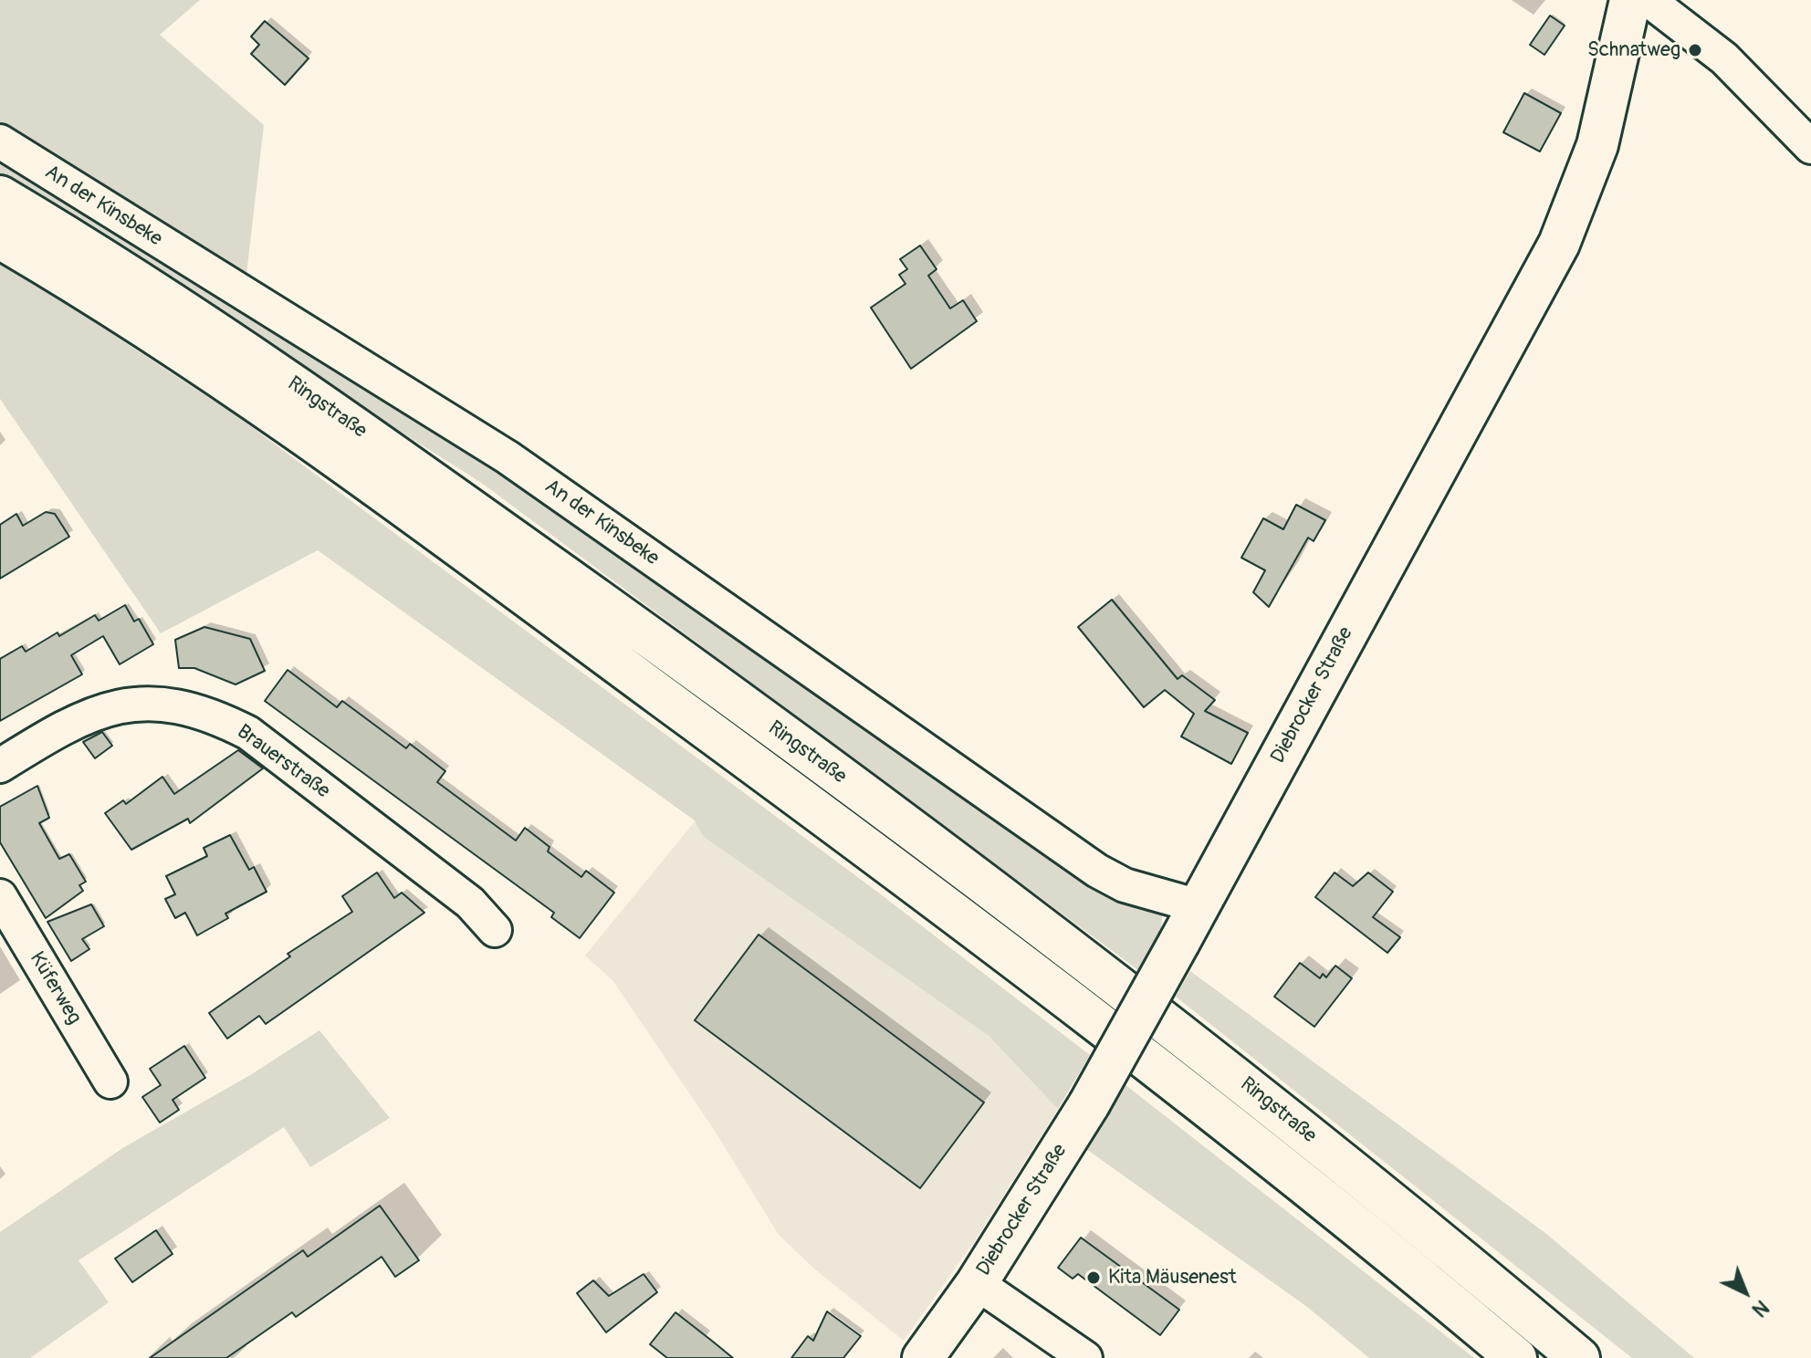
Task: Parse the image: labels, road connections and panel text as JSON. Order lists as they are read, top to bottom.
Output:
{
  "streets": {
    "main road": ["Ringstraße", "Diebrocker Straße"],
    "street": ["An der Kinsbeke", "Brauerstraße", "Küferweg"]
  },
  "crossings": [
    ["An der Kinsbeke", "Diebrocker Straße"]
  ],
  "places": ["Schnatweg", "Kita Mäusenest"],
  "north": "bottom right"
}
